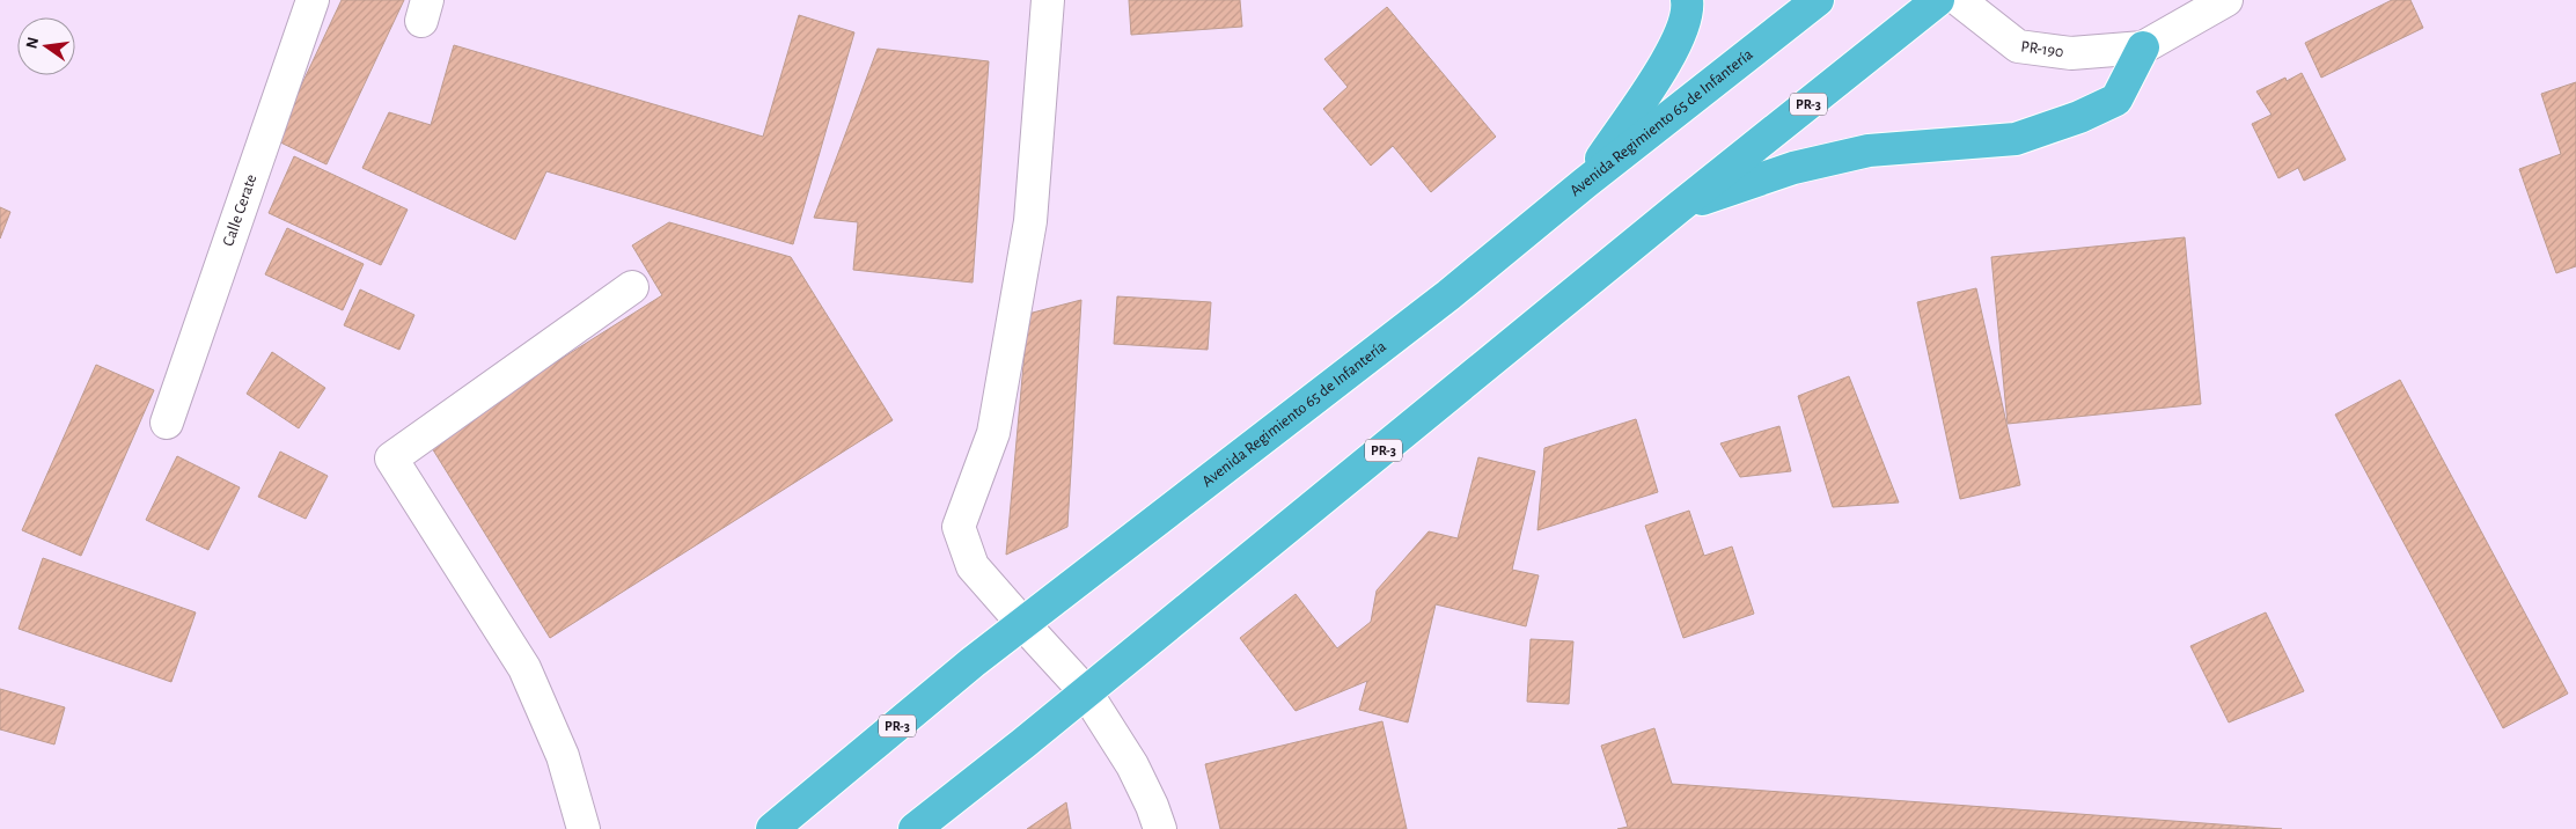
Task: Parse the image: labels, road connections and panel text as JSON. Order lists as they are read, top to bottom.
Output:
{
  "streets": {
    "highway": ["PR-3", "Avenida Regimiento 65 de Infantería"],
    "street": ["PR-190", "Calle Cerate"]
  },
  "north": "left"
}
